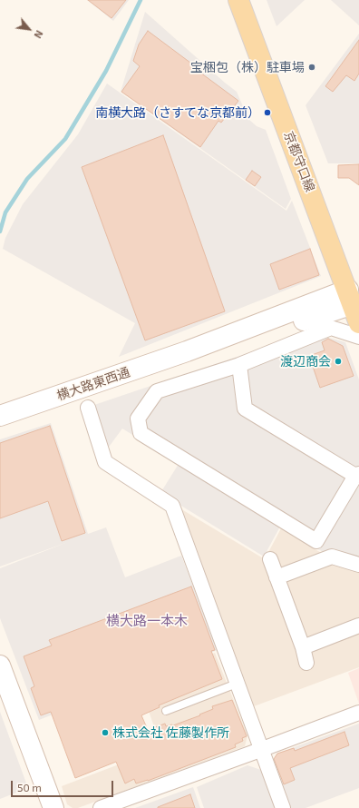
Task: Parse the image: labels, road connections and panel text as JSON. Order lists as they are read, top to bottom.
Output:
{
  "streets": {
    "main road": ["京都守口線"],
    "street": ["横大路東西通"]
  },
  "crossings": [
    ["京都守口線", "横大路東西通"]
  ],
  "districts": ["横大路一本木"],
  "places": [
    "宝梱包（株）駐車場",
    "南横大路（さすてな京都前）",
    "渡辺商会",
    "株式会社 佐藤製作所"
  ],
  "scale_bar": "50 m",
  "north": "bottom right"
}
